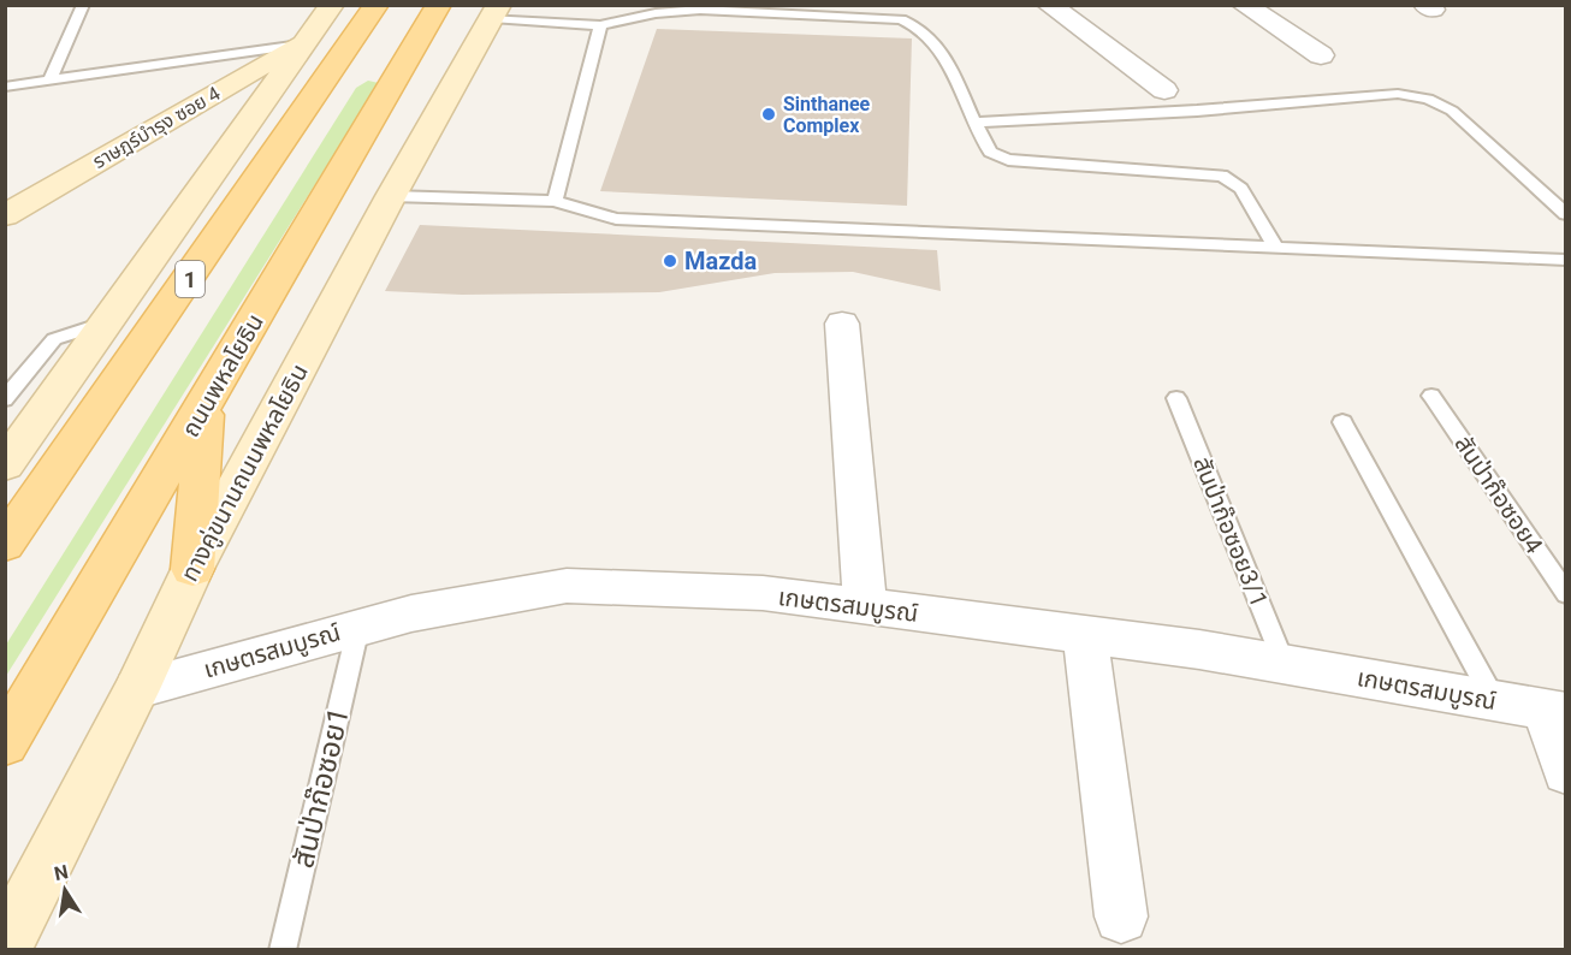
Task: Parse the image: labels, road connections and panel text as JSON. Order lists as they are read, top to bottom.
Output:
{
  "streets": {
    "main road": [
      "ราษฎร์บำรุง ซอย 4",
      "1",
      "ถนนพหลโยธิน",
      "ทางคู่ขนานถนนพหลโยธิน"
    ],
    "street": ["เกษตรสมบูรณ์"],
    "lane": ["สันป่าก๊อซอย4", "สันป่าก๊อซอย3/1", "สันป่าก๊อซอย1"]
  },
  "crossings": [
    ["ราษฎร์บำรุง ซอย 4", "1"],
    ["ทางคู่ขนานถนนพหลโยธิน", "เกษตรสมบูรณ์"],
    ["สันป่าก๊อซอย3/1", "เกษตรสมบูรณ์"],
    ["เกษตรสมบูรณ์", "สันป่าก๊อซอย1"]
  ],
  "places": ["Sinthanee Complex", "Mazda"],
  "north": "top"
}
